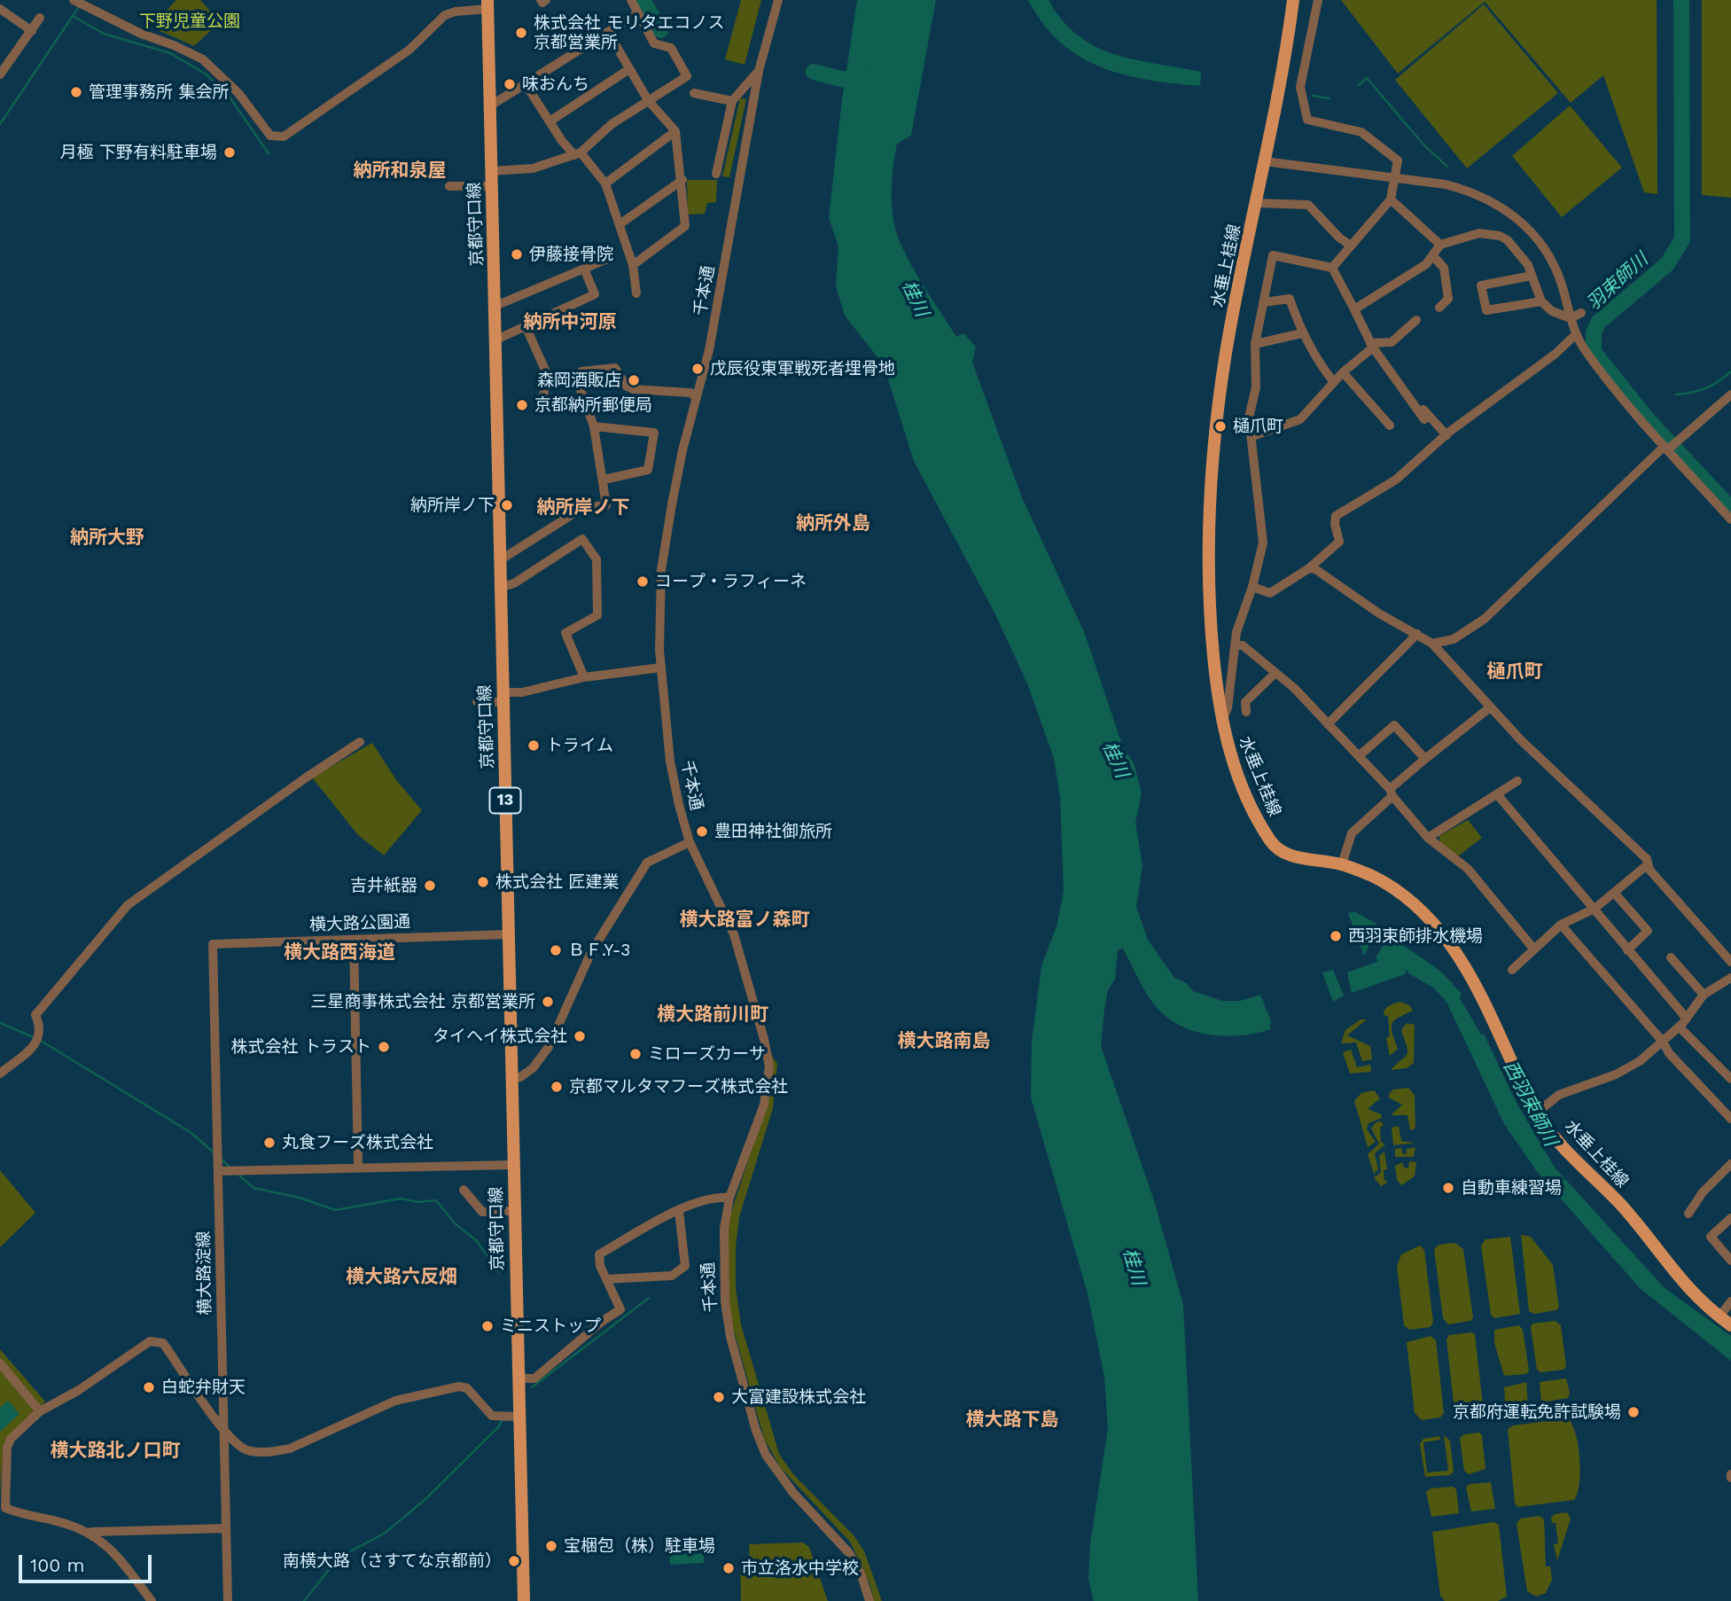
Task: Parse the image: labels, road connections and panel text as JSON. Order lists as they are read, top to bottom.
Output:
{
  "streets": {
    "main road": ["京都守口線", "水垂上桂線", "13"],
    "street": ["千本通", "横大路公園通", "横大路淀線"]
  },
  "crossings": [
    ["京都守口線", "横大路公園通"],
    ["横大路公園通", "横大路淀線"]
  ],
  "districts": [
    "納所和泉屋",
    "納所中河原",
    "納所岸ノ下",
    "納所外島",
    "納所大野",
    "樋爪町",
    "横大路富ノ森町",
    "横大路西海道",
    "横大路前川町",
    "横大路南島",
    "横大路六反畑",
    "横大路下島",
    "横大路北ノ口町"
  ],
  "water": ["羽束師川", "桂川", "西羽束師川"],
  "parks": ["下野児童公園"],
  "places": [
    "株式会社 モリタエコノス 京都営業所",
    "味おんち",
    "管理事務所 集会所",
    "月極 下野有料駐車場",
    "伊藤接骨院",
    "戊辰役東軍戦死者埋骨地",
    "森岡酒販店",
    "京都納所郵便局",
    "樋爪町",
    "納所岸ノ下",
    "コープ・ラフィーネ",
    "トライム",
    "豊田神社御旅所",
    "株式会社 匠建業",
    "吉井紙器",
    "西羽束師排水機場",
    "ＢＦ.Y-3",
    "三星商事株式会社 京都営業所",
    "タイヘイ株式会社",
    "株式会社 トラスト",
    "ミローズカーサ",
    "京都マルタマフーズ株式会社",
    "丸食フーズ株式会社",
    "自動車練習場",
    "ミニストップ",
    "白蛇弁財天",
    "大富建設株式会社",
    "京都府運転免許試験場",
    "宝梱包（株）駐車場",
    "南横大路（さすてな京都前）",
    "市立洛水中学校"
  ],
  "scale_bar": "100 m"
}
